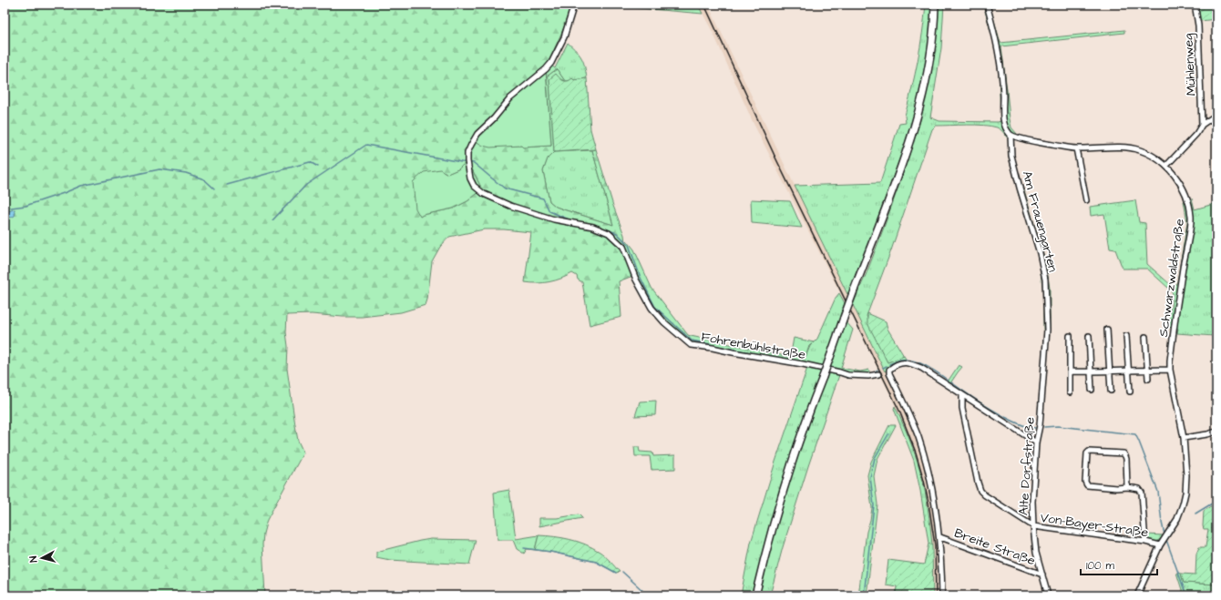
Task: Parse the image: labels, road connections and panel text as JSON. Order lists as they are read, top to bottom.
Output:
{
  "streets": {
    "street": [
      "Mühlenweg",
      "Am Frauengarten",
      "Schwarzwaldstraße",
      "Fohrenbühlstraße",
      "Alte Dorfstraße",
      "Von-Bayer-Straße",
      "Breite Straße"
    ]
  },
  "crossings": [
    ["Am Frauengarten", "Schwarzwaldstraße"],
    ["Am Frauengarten", "Alte Dorfstraße"],
    ["Schwarzwaldstraße", "Von-Bayer-Straße"],
    ["Alte Dorfstraße", "Von-Bayer-Straße"],
    ["Alte Dorfstraße", "Breite Straße"]
  ],
  "scale_bar": "100 m",
  "north": "left"
}
